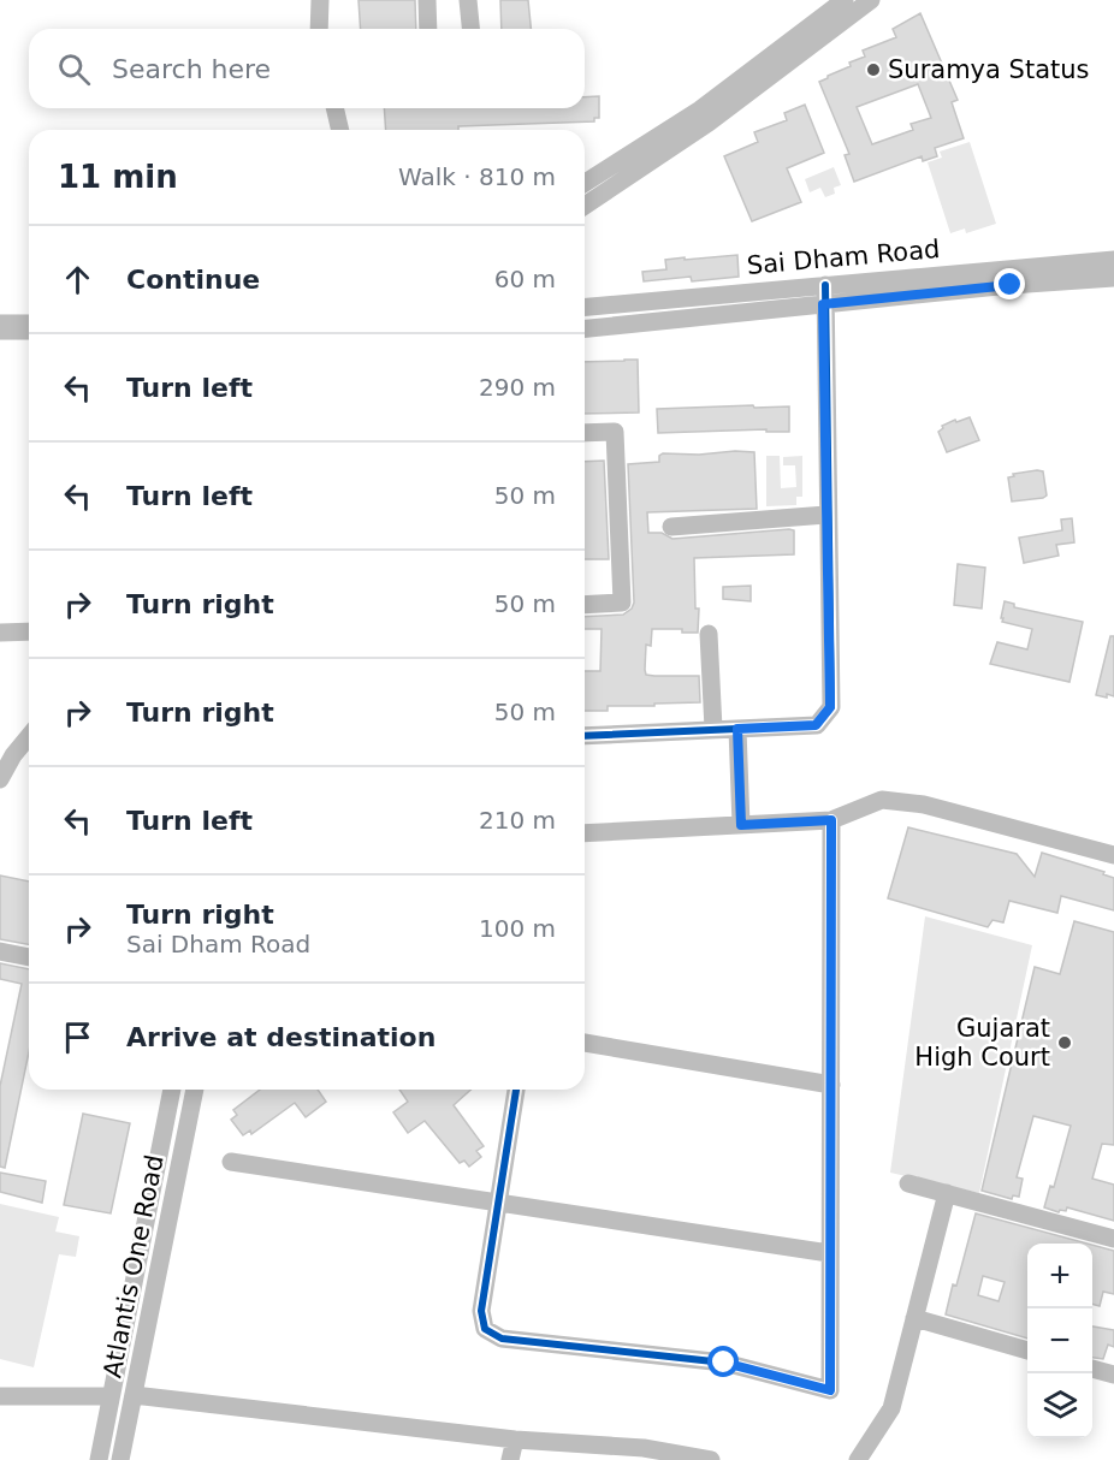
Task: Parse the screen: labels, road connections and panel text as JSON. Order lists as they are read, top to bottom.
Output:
{
  "streets": {
    "street": ["Sai Dham Road", "Atlantis One Road"]
  },
  "places": ["Suramya Status", "Gujarat High Court"],
  "page": {
    "search": "Search here",
    "heading": ["11 min", "Walk · 810 m"],
    "list": [
      ["Continue", "60 m"],
      ["Turn left", "290 m"],
      ["Turn left", "50 m"],
      ["Turn right", "50 m"],
      ["Turn right", "50 m"],
      ["Turn left", "210 m"],
      ["Turn right", "Sai Dham Road", "100 m"],
      "Arrive at destination"
    ],
    "map_buttons": ["+", "−"]
  }
}
